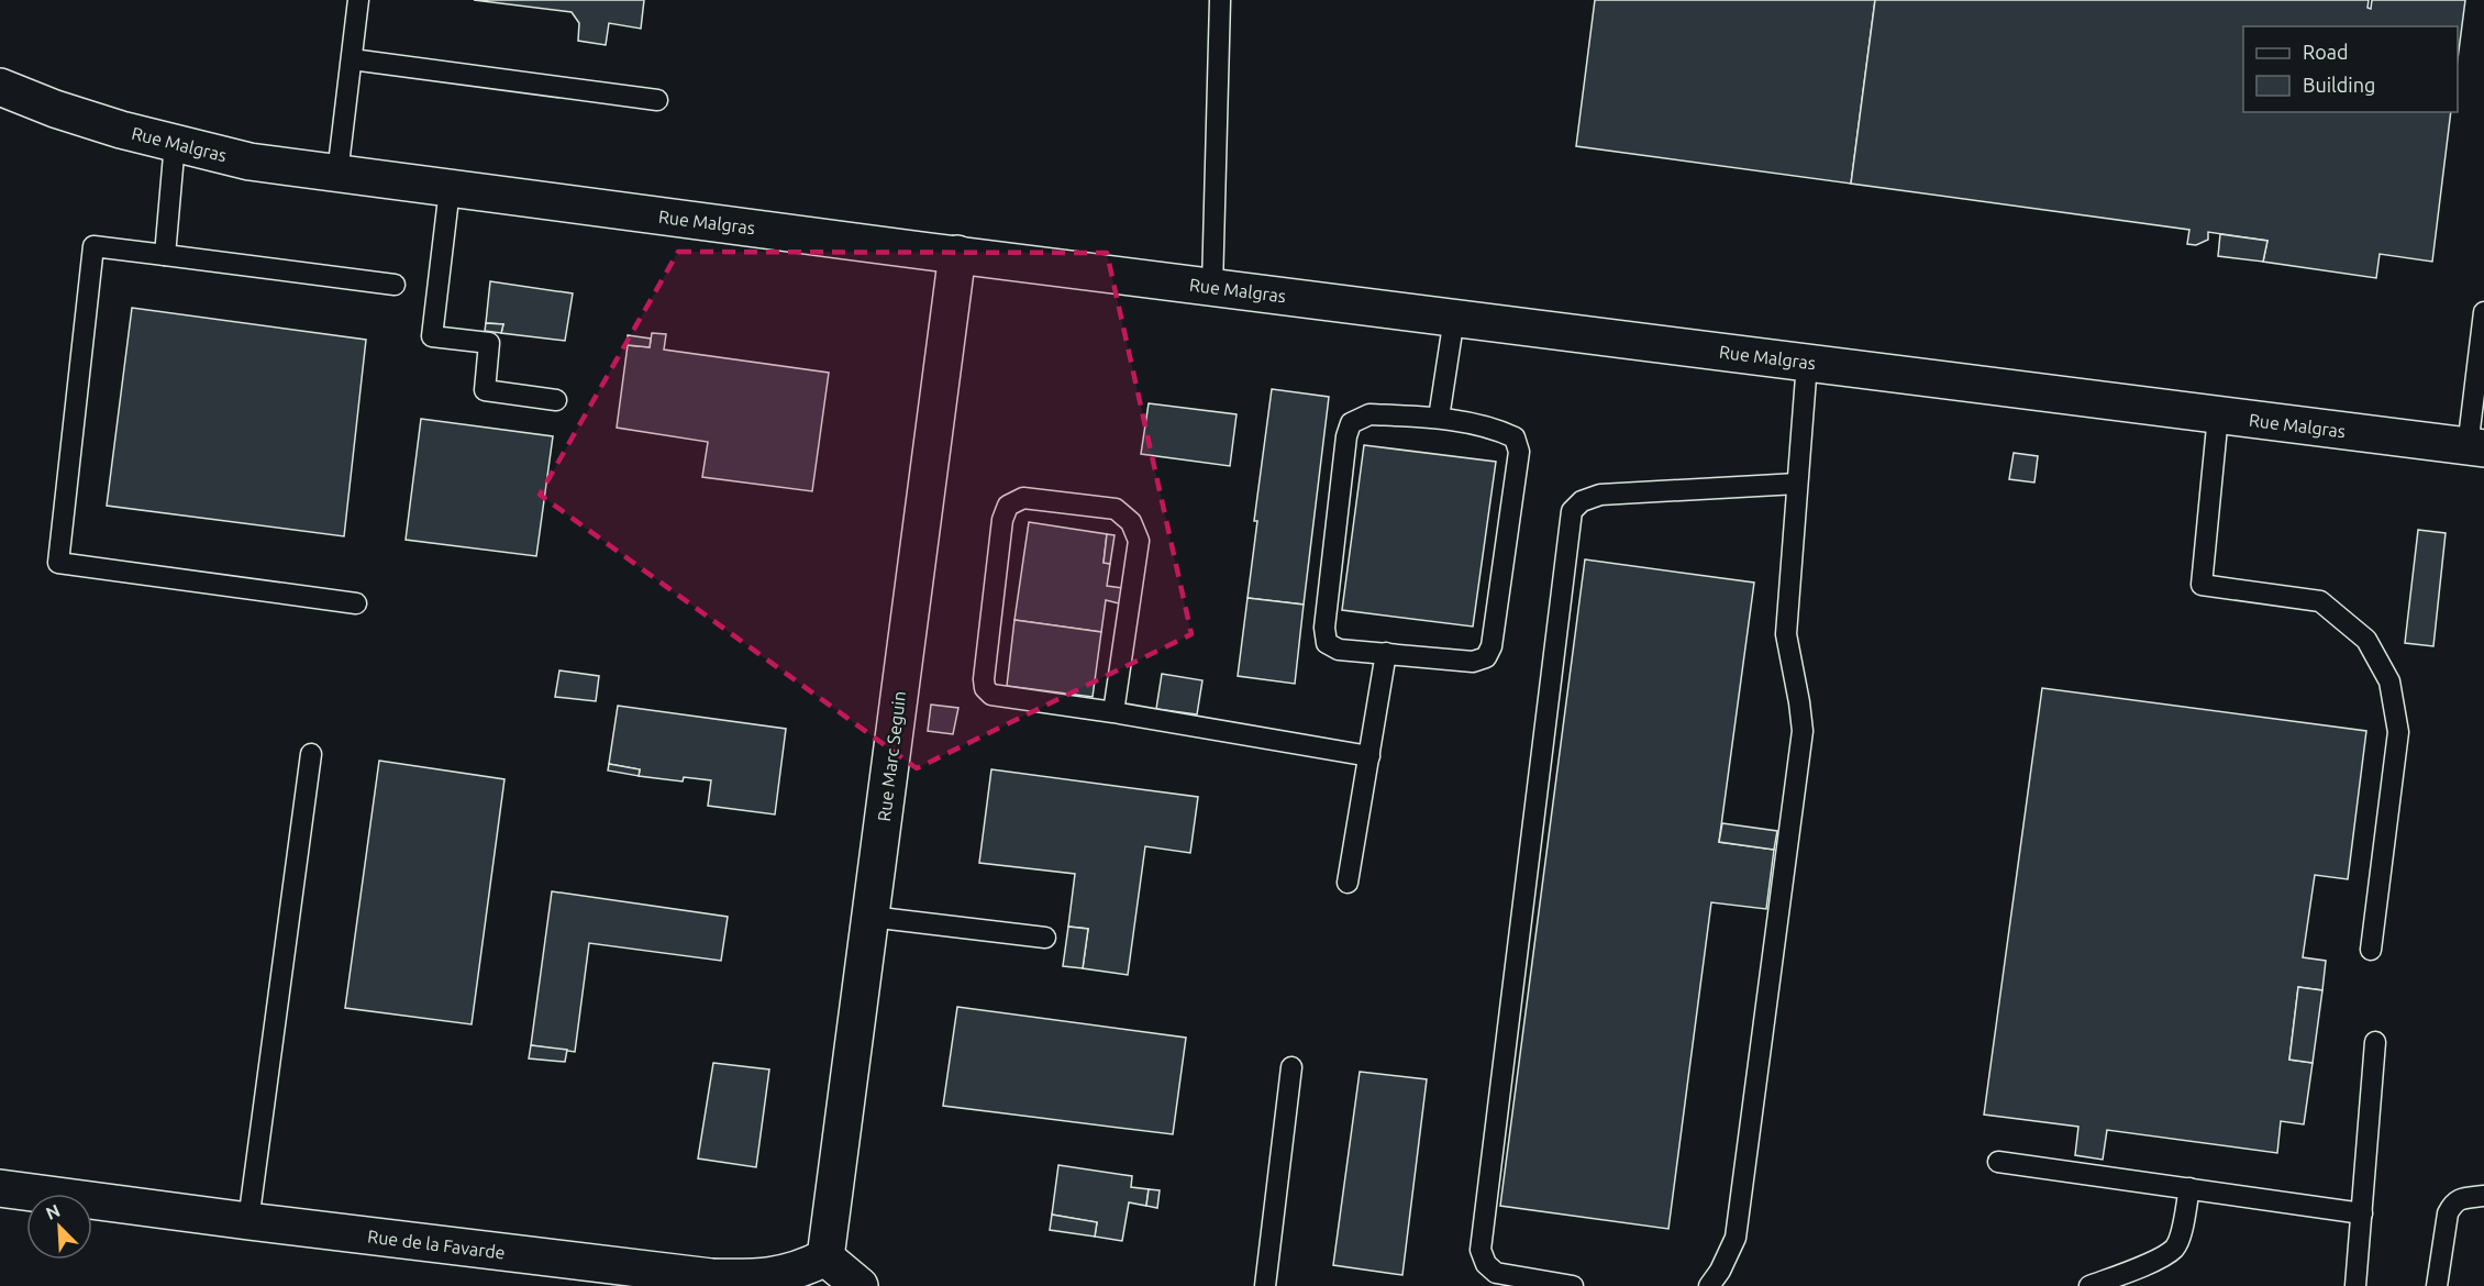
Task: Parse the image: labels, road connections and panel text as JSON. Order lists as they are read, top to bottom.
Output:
{
  "streets": {
    "street": ["Rue Malgras", "Rue Marc Seguin", "Rue de la Favarde"]
  },
  "crossings": [
    ["Rue Malgras", "Rue Marc Seguin"],
    ["Rue Marc Seguin", "Rue de la Favarde"]
  ],
  "legend": ["Road", "Building"],
  "north": "top left"
}
